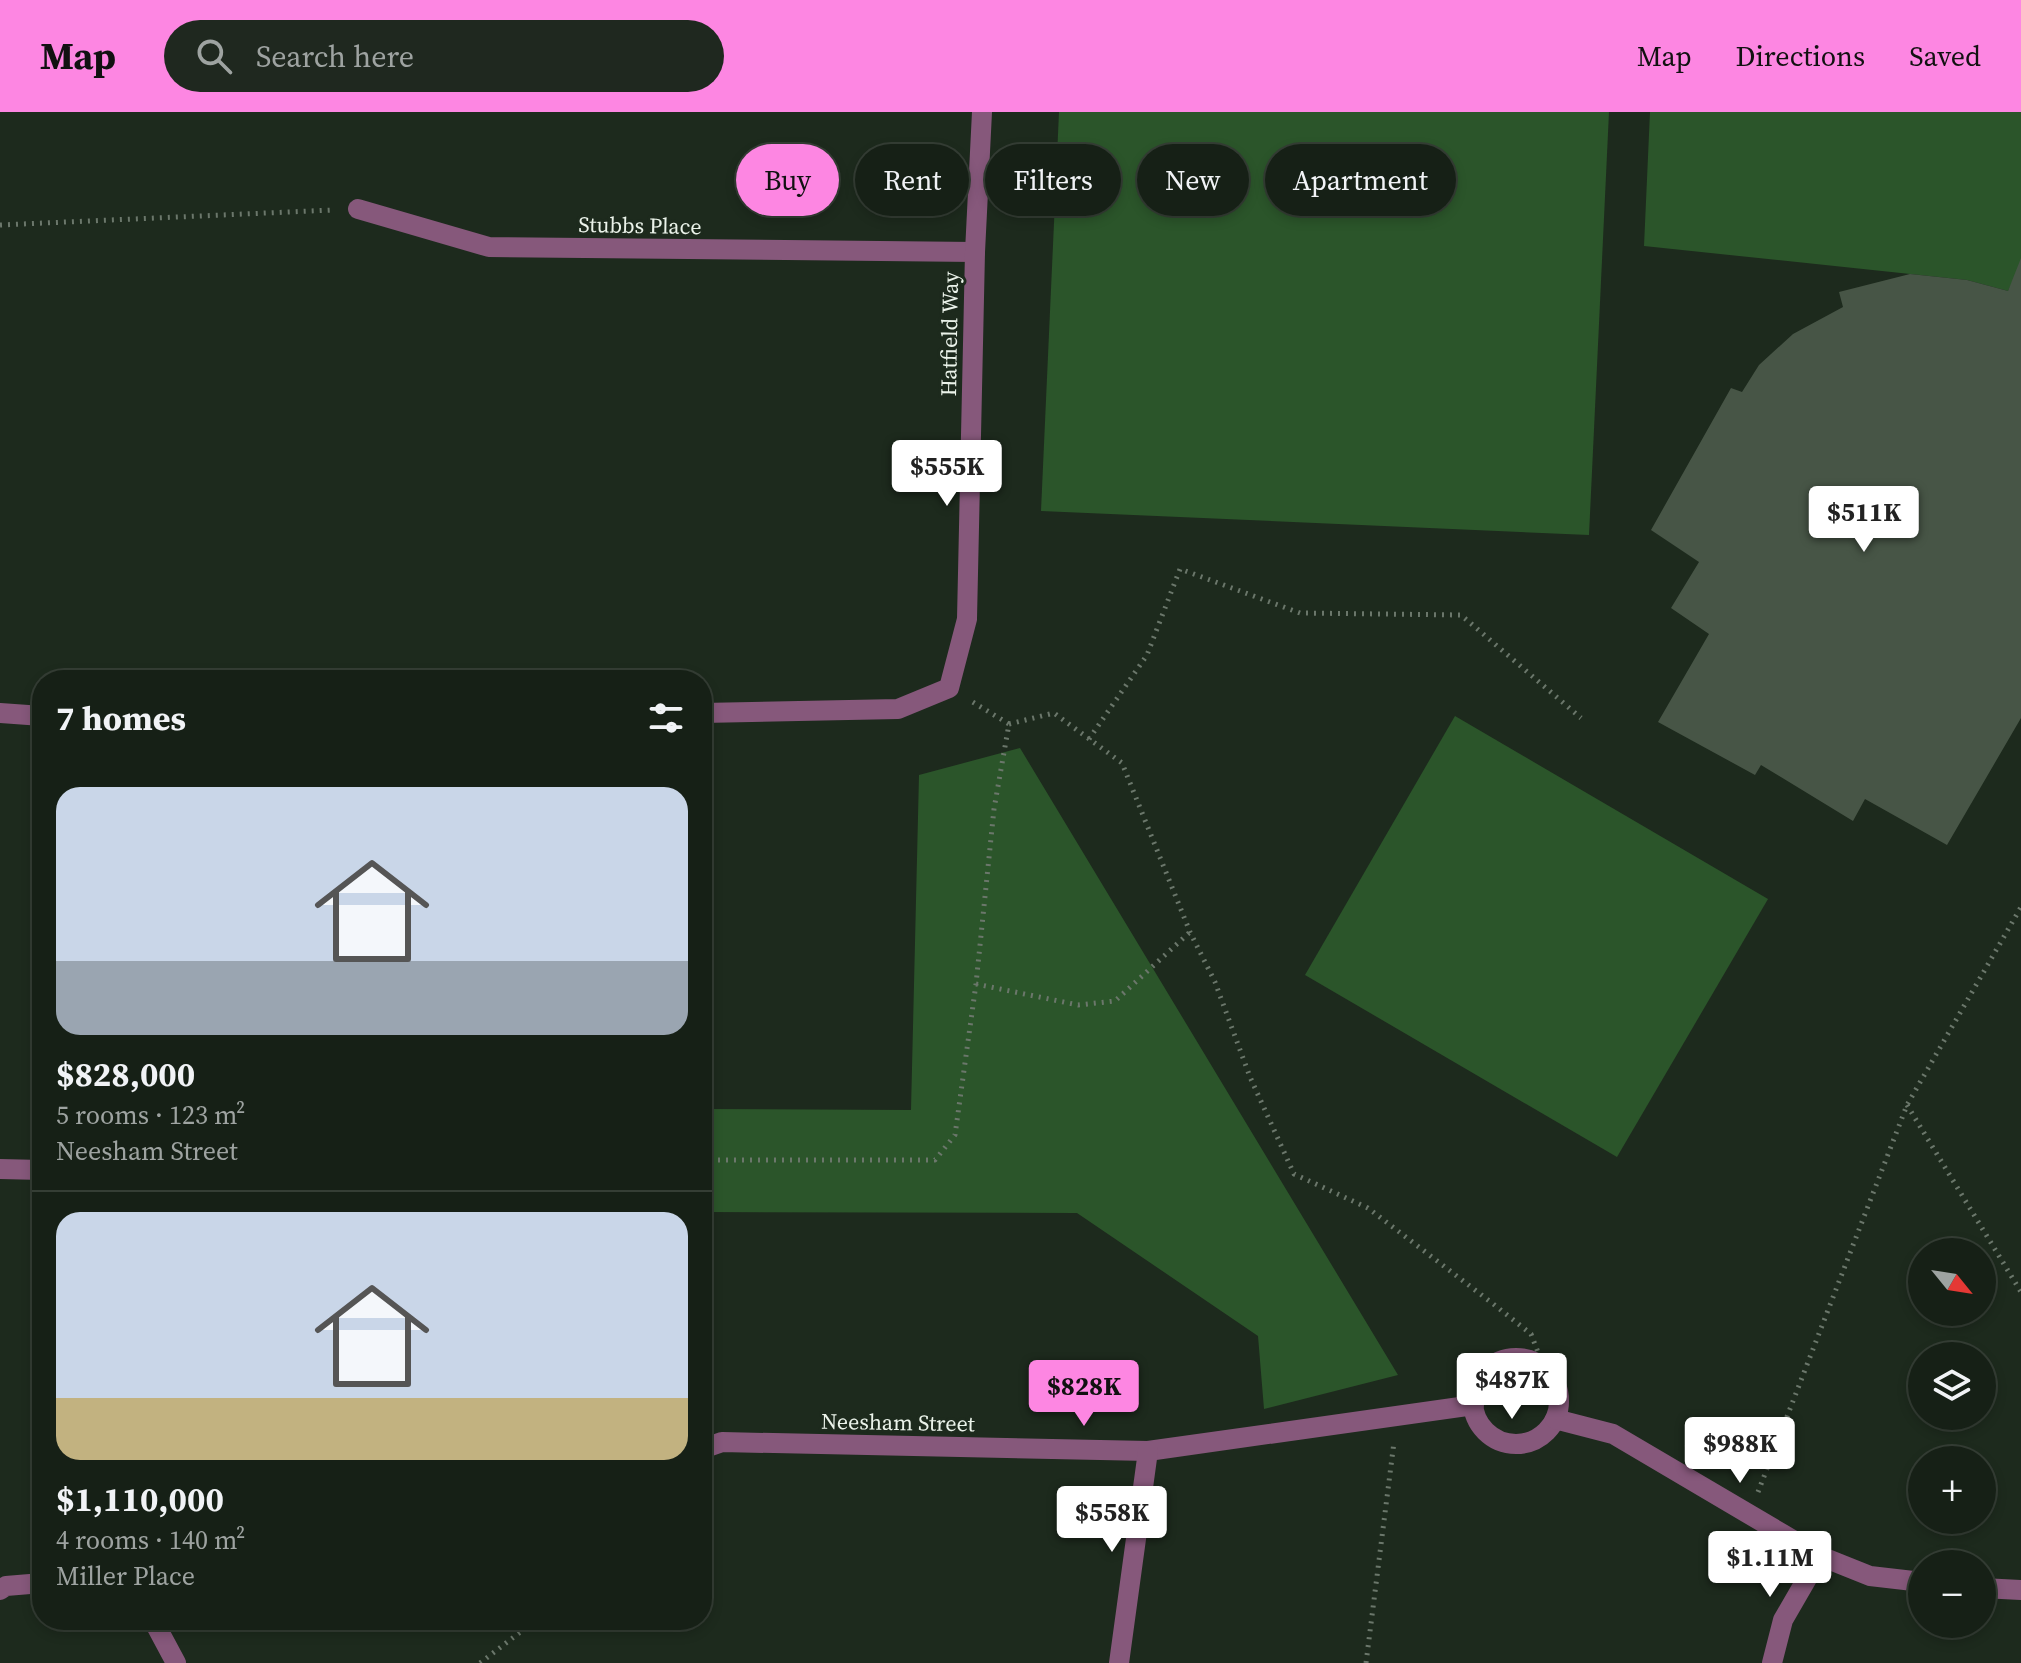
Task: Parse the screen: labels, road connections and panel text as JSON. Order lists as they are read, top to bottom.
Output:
{
  "streets": {
    "street": ["Stubbs Place", "Hatfield Way", "Neesham Street"]
  },
  "crossings": [
    ["Stubbs Place", "Hatfield Way"]
  ],
  "north": "bottom right",
  "page": {
    "header": "Map",
    "search": "Search here",
    "nav": ["Map", "Directions", "Saved"],
    "chip": [
      "Buy",
      "Rent",
      "Filters",
      "New",
      "Apartment"
    ],
    "price": [
      "$555K",
      "$511K",
      "$487K",
      "$828K",
      "$988K",
      "$558K",
      "$1.11M"
    ],
    "heading": "7 homes",
    "list": [
      {
        "name": "$828,000",
        "note": "5 rooms · 123 m² · Neesham Street"
      },
      {
        "name": "$1,110,000",
        "note": "4 rooms · 140 m² · Miller Place"
      }
    ],
    "map_buttons": ["+", "−"]
  }
}
